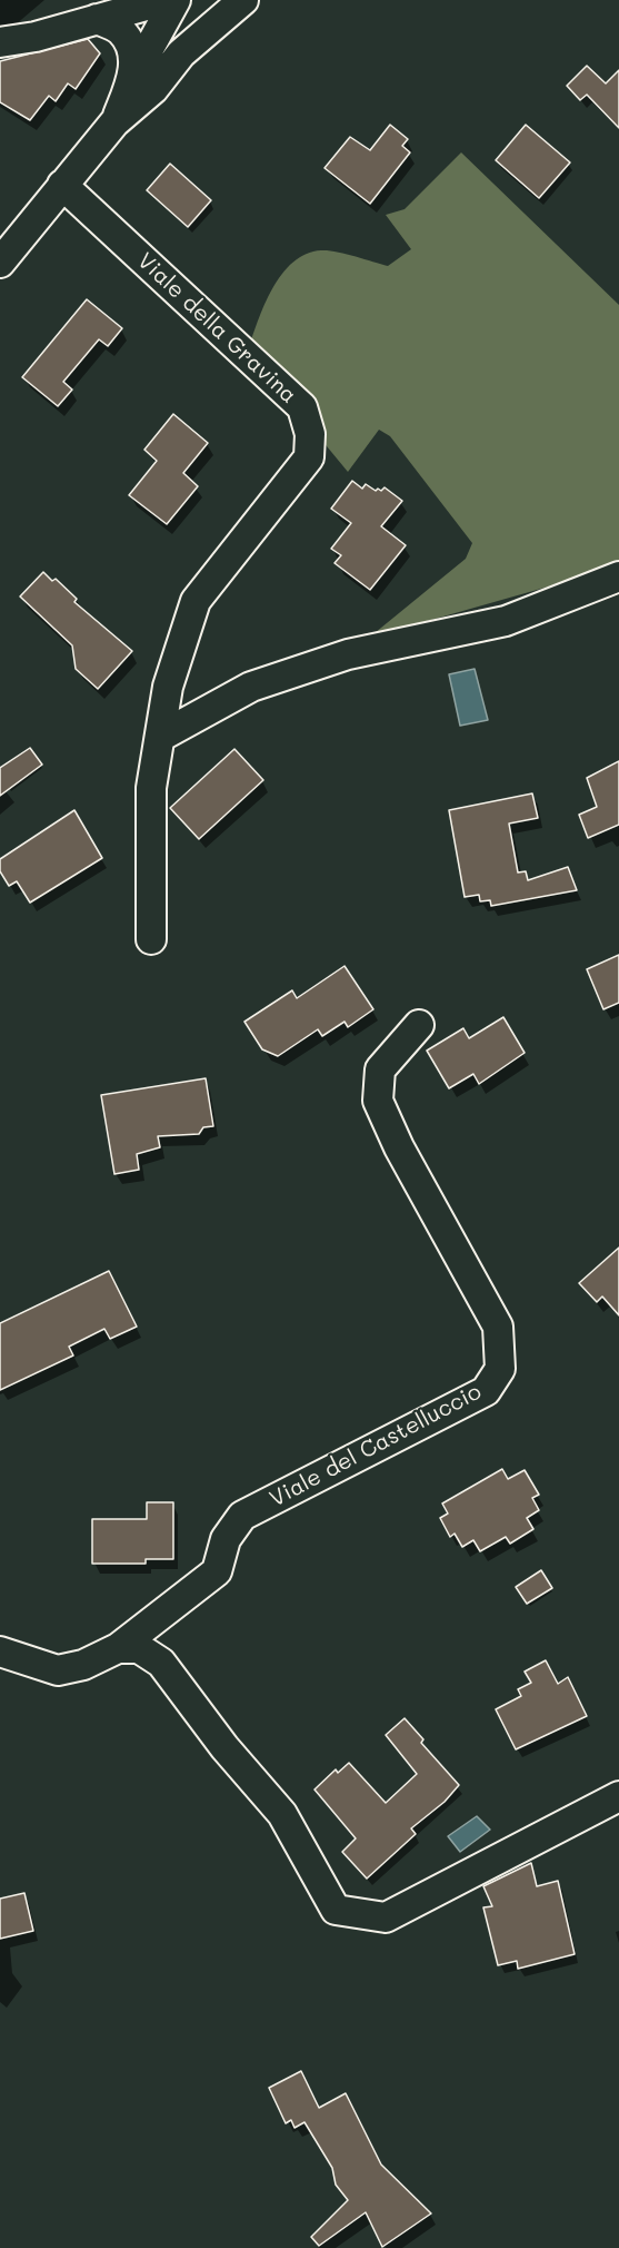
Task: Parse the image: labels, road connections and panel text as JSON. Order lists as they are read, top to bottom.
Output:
{
  "streets": {
    "street": ["Viale della Gravina", "Viale del Castelluccio"]
  }
}
